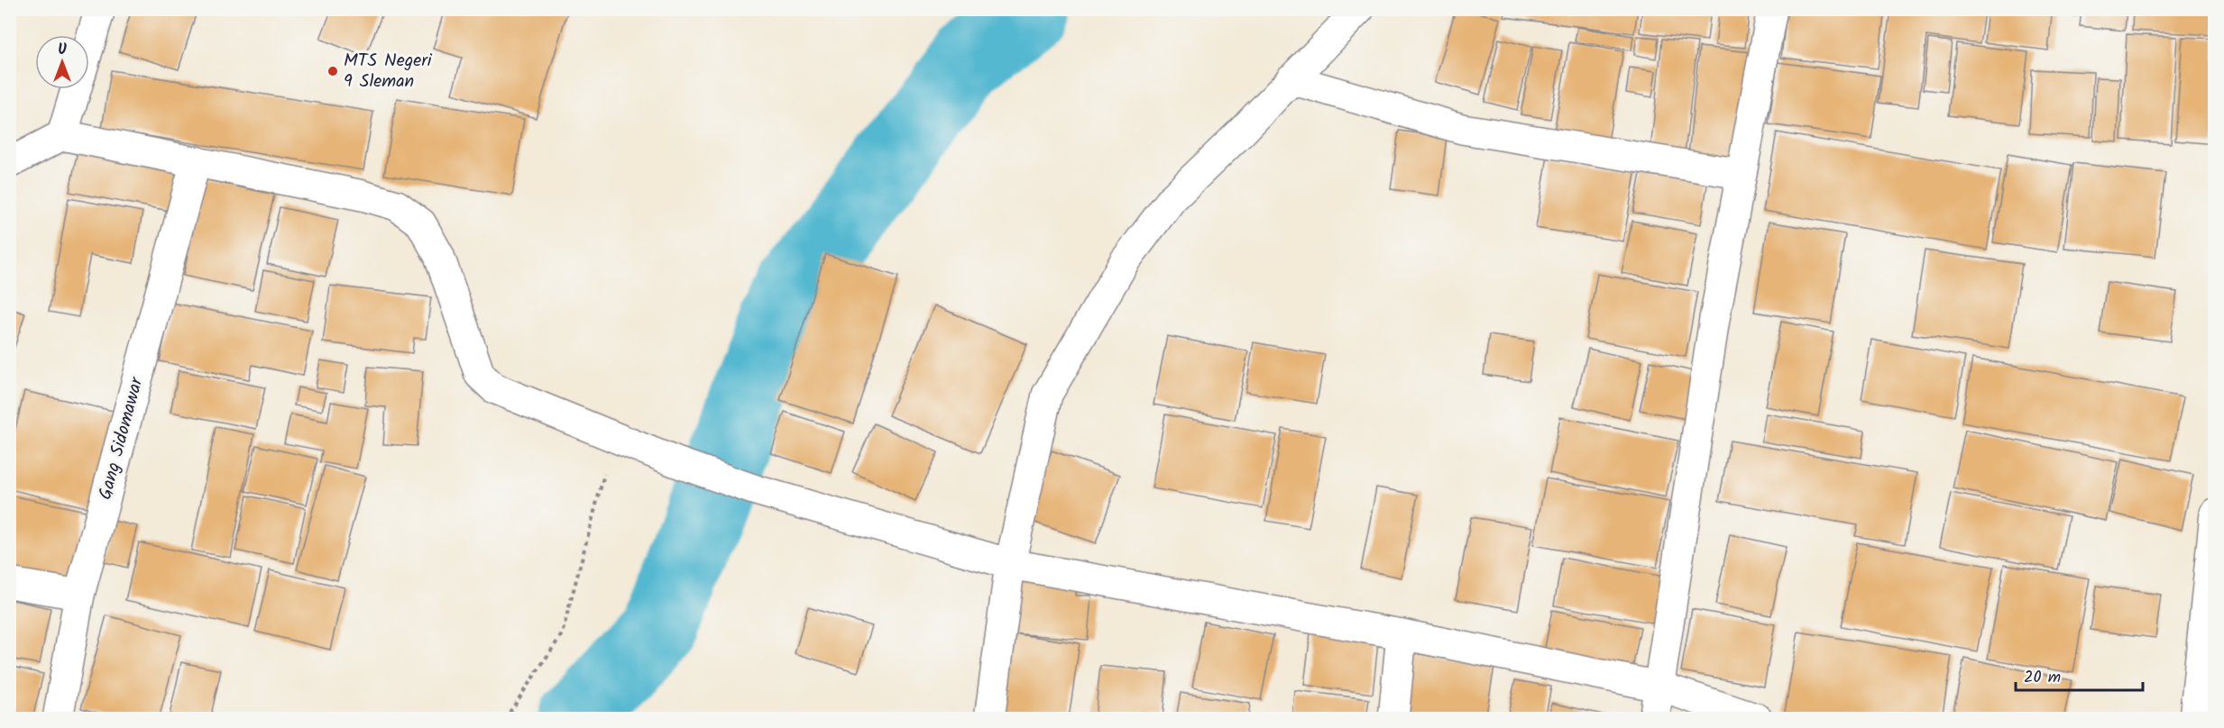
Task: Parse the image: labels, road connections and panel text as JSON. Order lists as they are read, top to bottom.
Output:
{
  "streets": {
    "street": ["Gang Sidomawar"]
  },
  "places": ["MTS Negeri 9 Sleman"],
  "scale_bar": "20 m",
  "north": "top"
}
